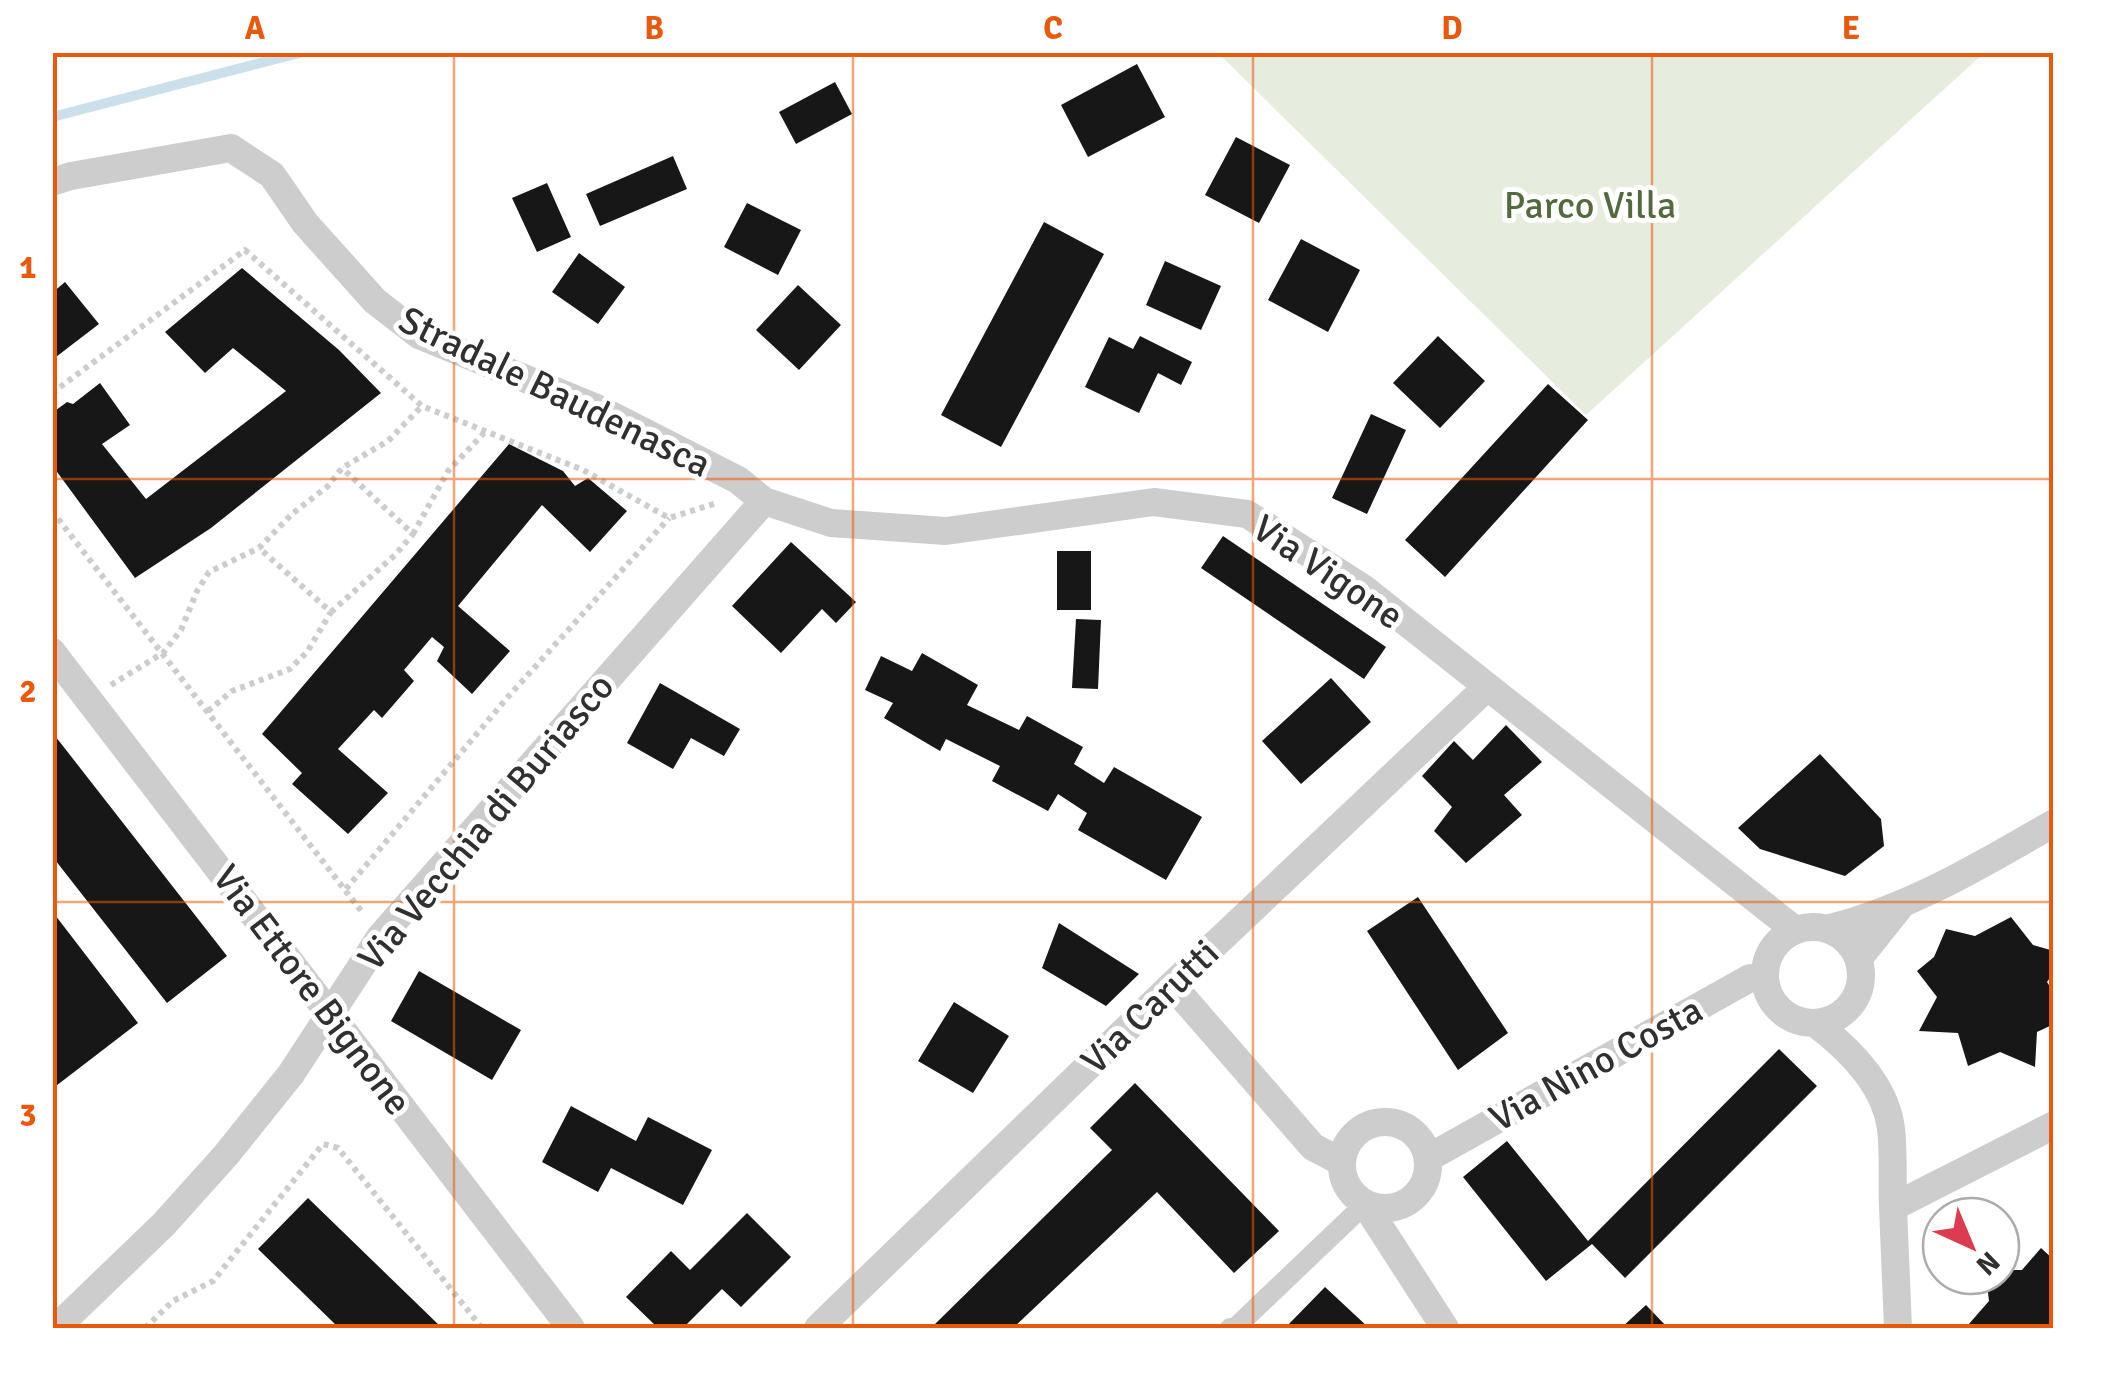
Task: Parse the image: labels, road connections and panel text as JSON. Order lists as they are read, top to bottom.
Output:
{
  "streets": {
    "street": [
      "Stradale Baudenasca",
      "Via Vigone",
      "Via Vecchia di Buriasco",
      "Via Ettore Bignone",
      "Via Carutti",
      "Via Nino Costa"
    ]
  },
  "crossings": [
    ["Stradale Baudenasca", "Via Vigone"],
    ["Stradale Baudenasca", "Via Vecchia di Buriasco"],
    ["Via Vigone", "Via Vecchia di Buriasco"],
    ["Via Vigone", "Via Carutti"],
    ["Via Vigone", "Via Nino Costa"],
    ["Via Vecchia di Buriasco", "Via Ettore Bignone"]
  ],
  "parks": ["Parco Villa"],
  "north": "bottom right",
  "grid": {
    "columns": [
      "A",
      "B",
      "C",
      "D",
      "E"
    ],
    "rows": ["1", "2", "3"]
  }
}
